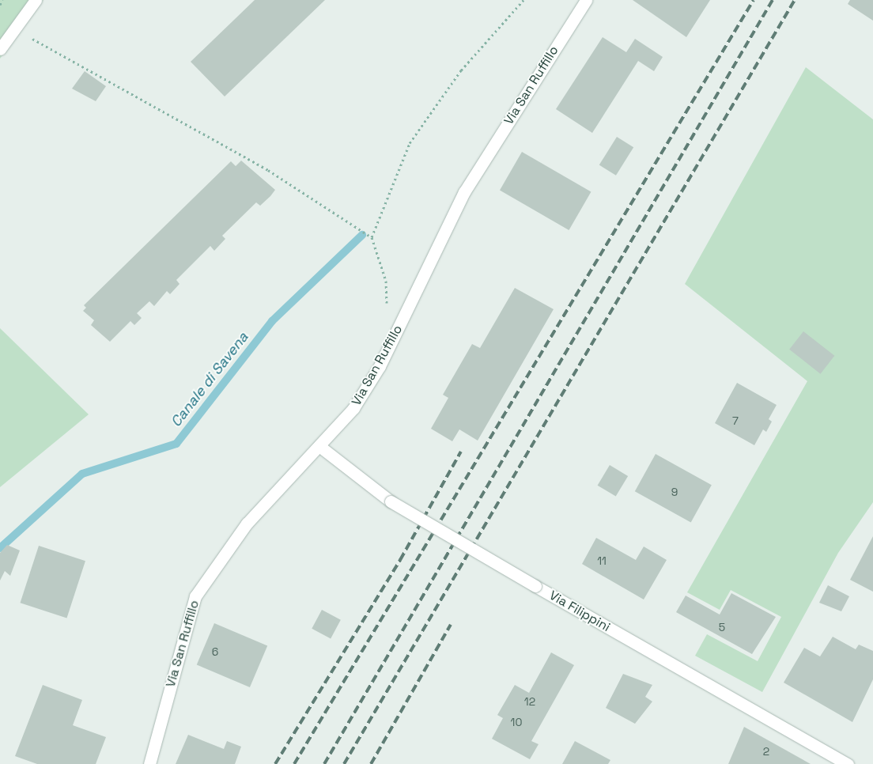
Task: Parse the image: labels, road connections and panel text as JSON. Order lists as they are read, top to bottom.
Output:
{
  "streets": {
    "street": ["Via San Ruffillo", "Via Filippini"]
  },
  "crossings": [
    ["Via San Ruffillo", "Via Filippini"]
  ],
  "water": ["Canale di Savena"],
  "house_numbers": [
    "7",
    "9",
    "11",
    "5",
    "6",
    "12",
    "10",
    "2"
  ]
}
